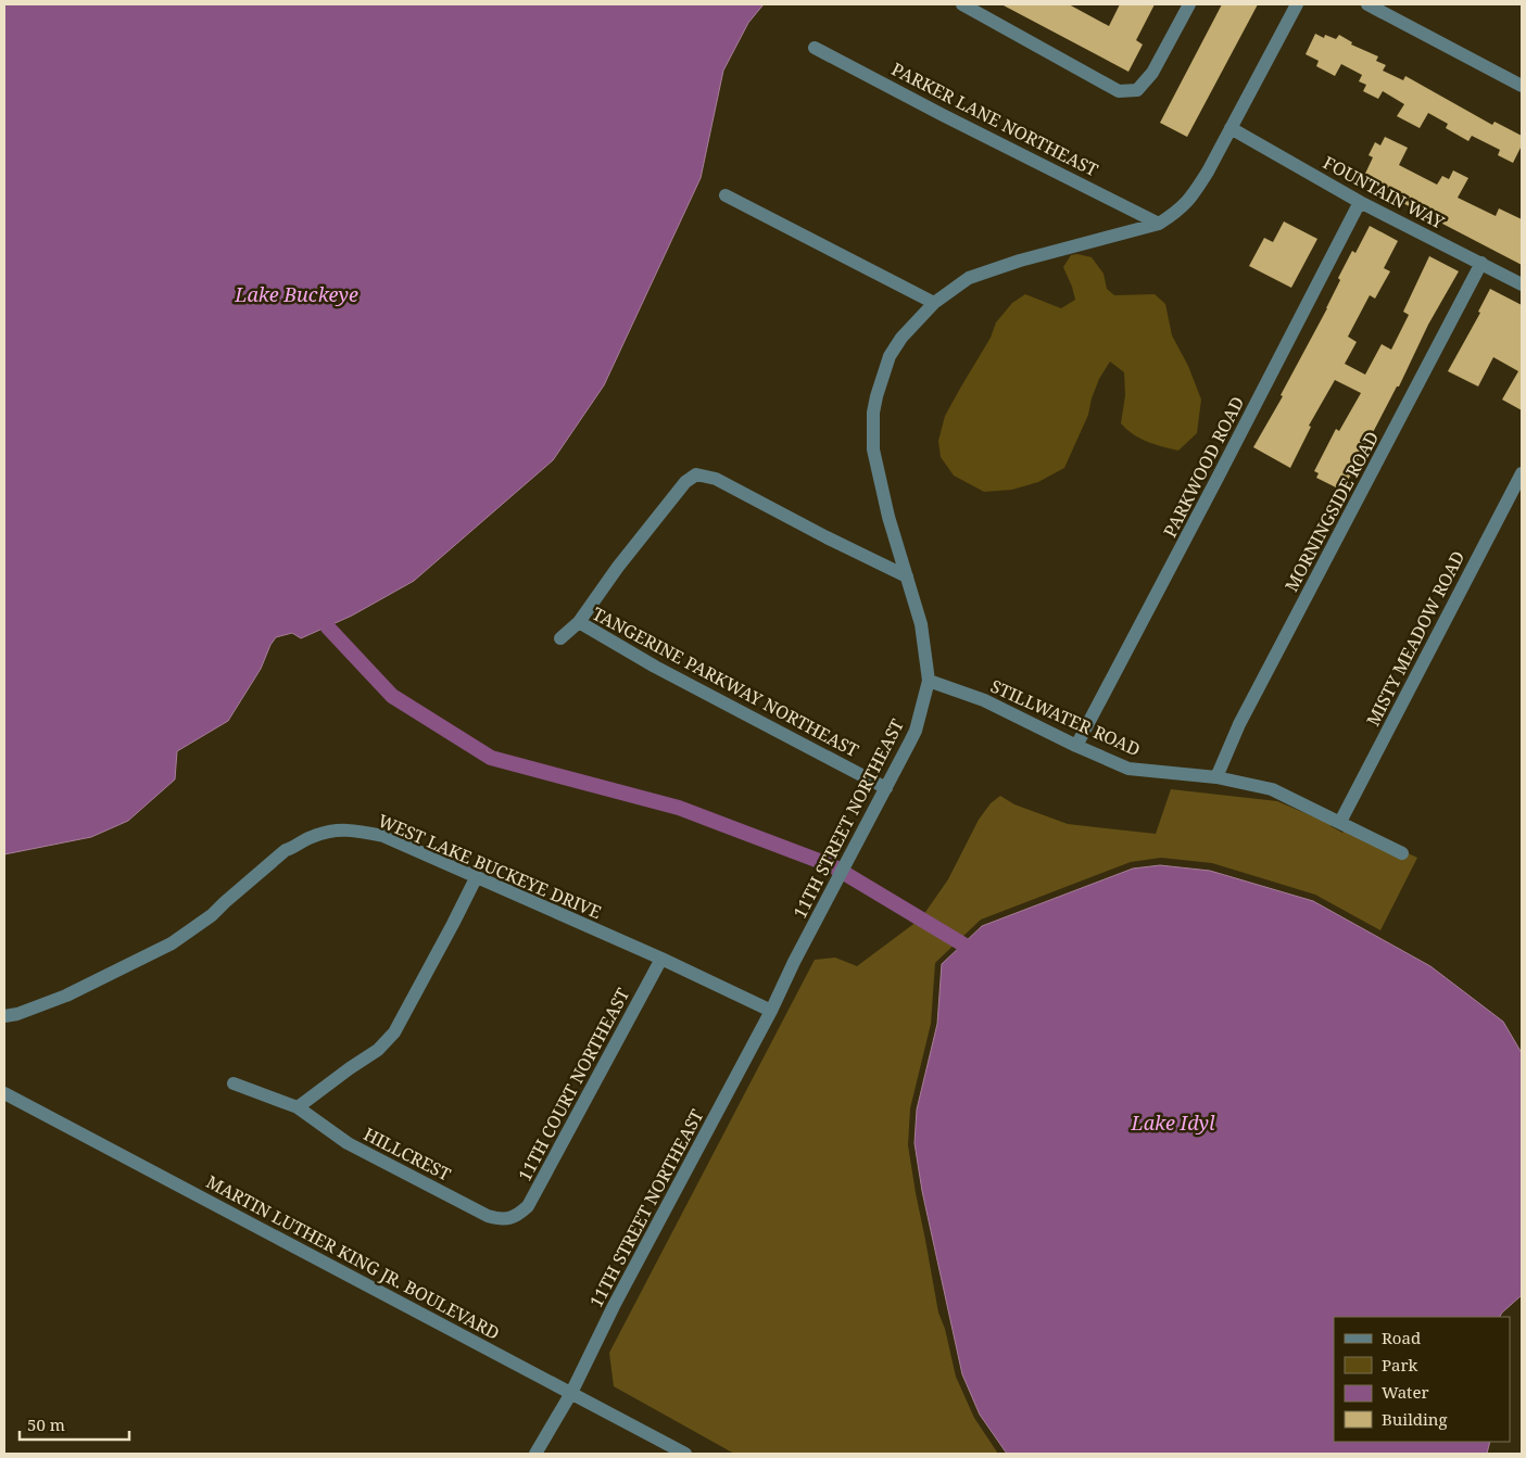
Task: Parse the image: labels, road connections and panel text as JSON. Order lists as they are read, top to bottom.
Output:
{
  "streets": {
    "street": [
      "PARKER LANE NORTHEAST",
      "FOUNTAIN WAY",
      "PARKWOOD ROAD",
      "MORNINGSIDE ROAD",
      "MISTY MEADOW ROAD",
      "TANGERINE PARKWAY NORTHEAST",
      "STILLWATER ROAD",
      "11TH STREET NORTHEAST",
      "WEST LAKE BUCKEYE DRIVE",
      "11TH COURT NORTHEAST",
      "HILLCREST",
      "MARTIN LUTHER KING JR. BOULEVARD"
    ]
  },
  "crossings": [
    ["PARKER LANE NORTHEAST", "11TH STREET NORTHEAST"],
    ["FOUNTAIN WAY", "PARKWOOD ROAD"],
    ["FOUNTAIN WAY", "MORNINGSIDE ROAD"],
    ["FOUNTAIN WAY", "11TH STREET NORTHEAST"],
    ["PARKWOOD ROAD", "STILLWATER ROAD"],
    ["MORNINGSIDE ROAD", "STILLWATER ROAD"],
    ["MISTY MEADOW ROAD", "STILLWATER ROAD"],
    ["TANGERINE PARKWAY NORTHEAST", "11TH STREET NORTHEAST"],
    ["STILLWATER ROAD", "11TH STREET NORTHEAST"],
    ["11TH STREET NORTHEAST", "WEST LAKE BUCKEYE DRIVE"],
    ["11TH STREET NORTHEAST", "MARTIN LUTHER KING JR. BOULEVARD"],
    ["WEST LAKE BUCKEYE DRIVE", "11TH COURT NORTHEAST"],
    ["11TH COURT NORTHEAST", "HILLCREST"]
  ],
  "water": ["Lake Buckeye", "Lake Idyl"],
  "legend": [
    "Road",
    "Park",
    "Water",
    "Building"
  ],
  "scale_bar": "50 m"
}
